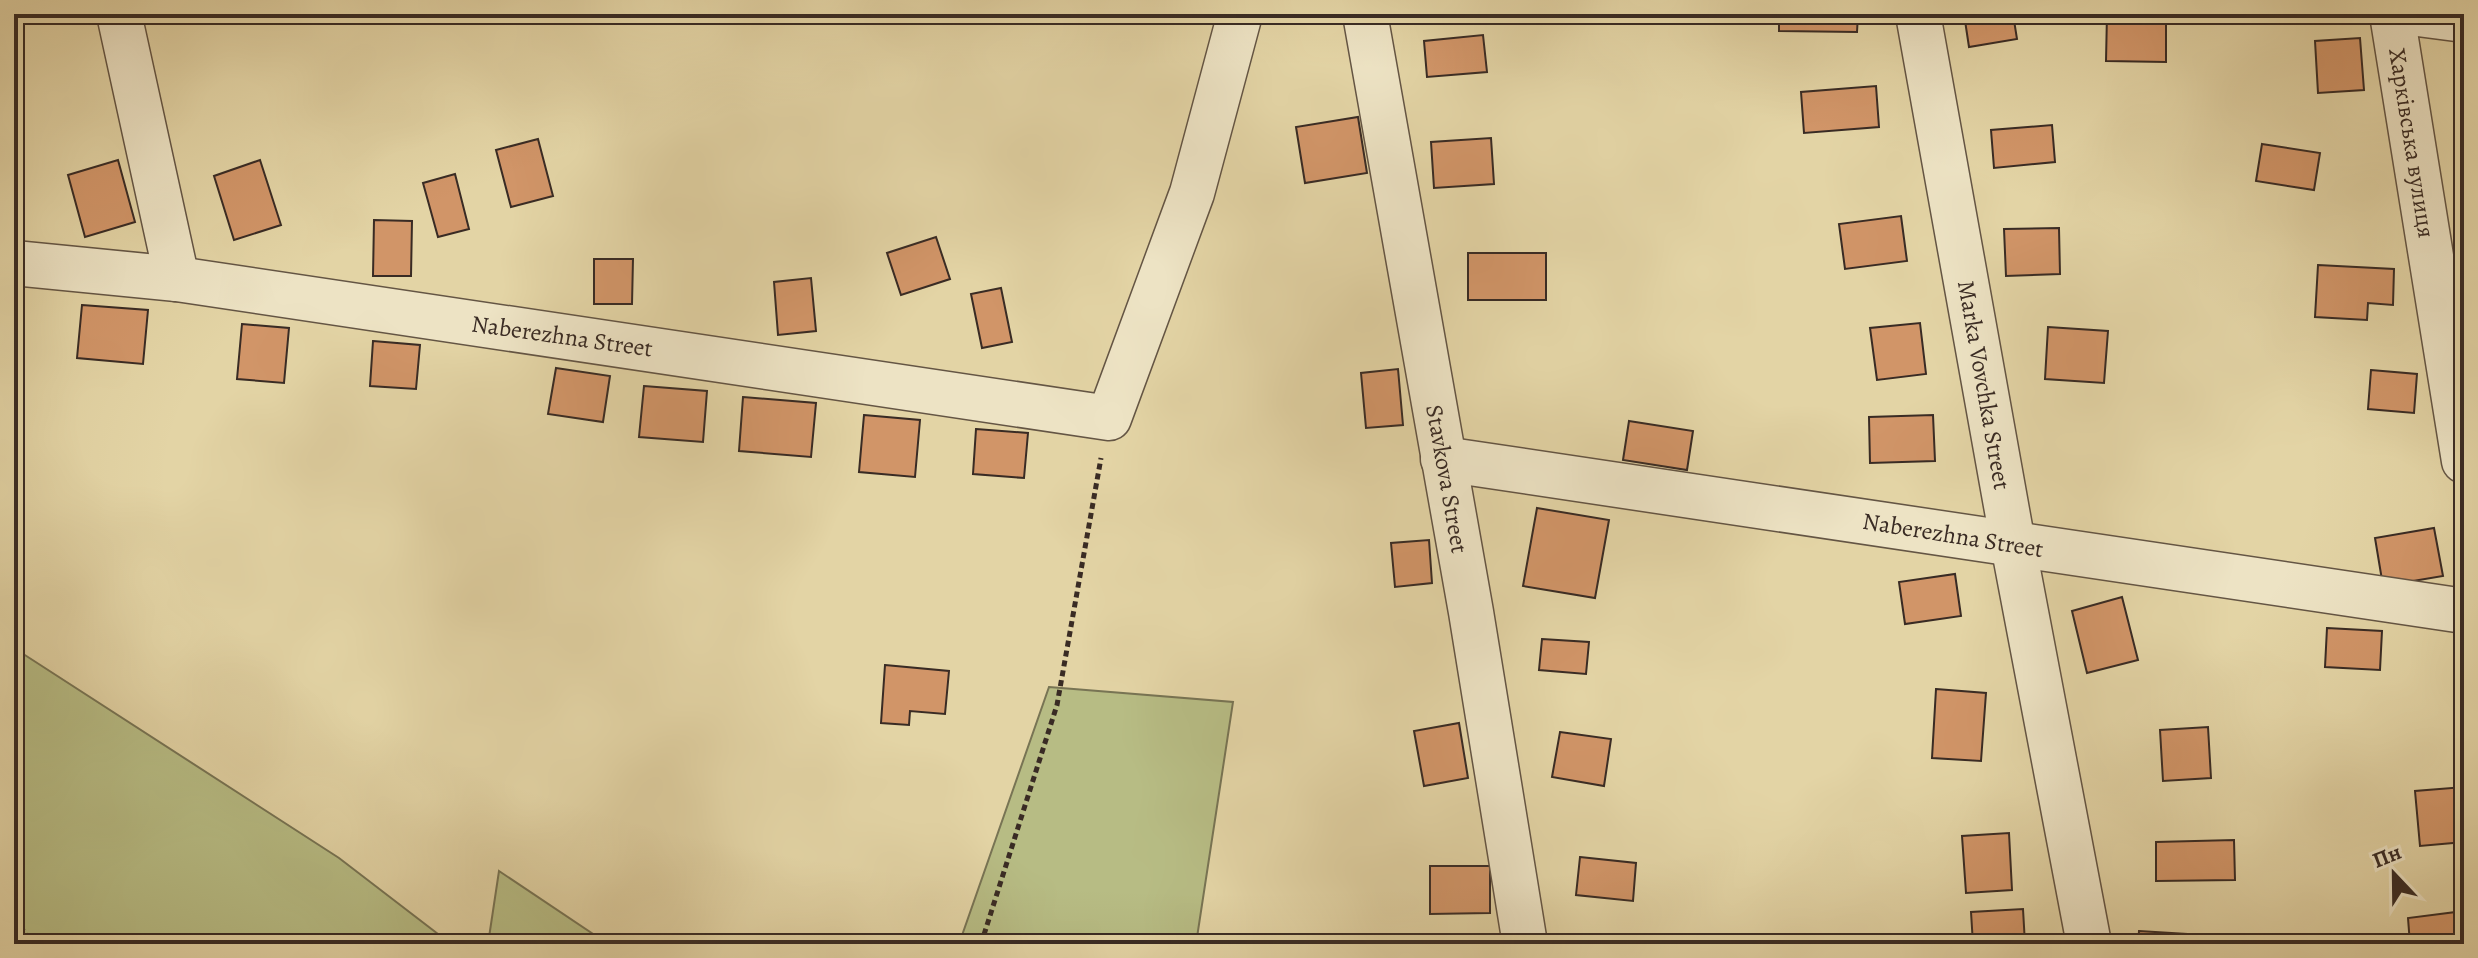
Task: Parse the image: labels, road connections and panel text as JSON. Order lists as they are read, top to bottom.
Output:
{
  "streets": {
    "street": [
      "Харківська вулиця",
      "Naberezhna Street",
      "Marka Vovchka Street",
      "Stavkova Street"
    ]
  },
  "crossings": [
    ["Naberezhna Street", "Marka Vovchka Street"],
    ["Naberezhna Street", "Stavkova Street"]
  ],
  "north": "top"
}
